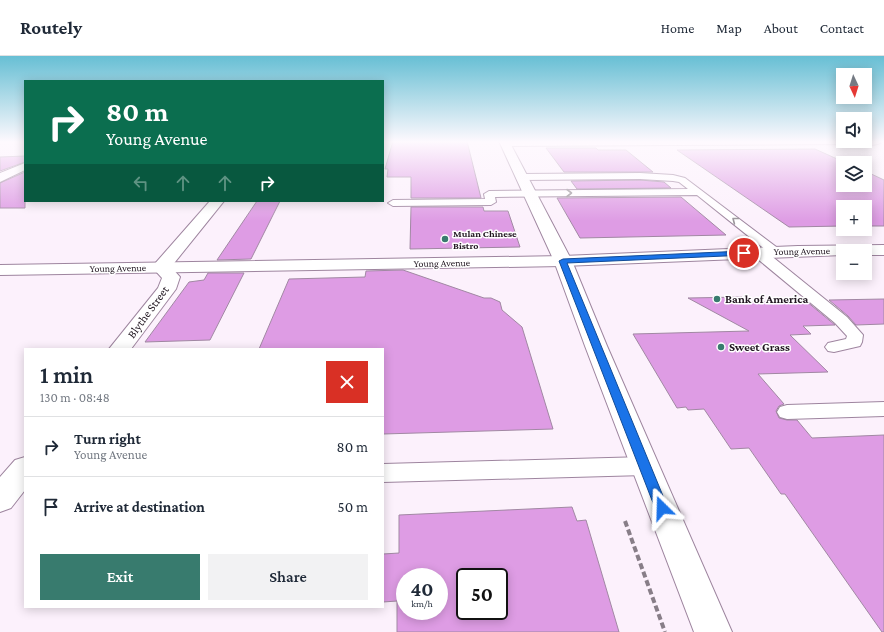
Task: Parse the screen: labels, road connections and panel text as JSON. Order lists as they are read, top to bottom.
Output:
{
  "streets": {
    "street": ["Young Avenue", "Blythe Street"]
  },
  "crossings": [
    ["Young Avenue", "Blythe Street"]
  ],
  "places": ["Mulan Chinese Bistro", "Bank of America", "Sweet Grass"],
  "north": "bottom",
  "page": {
    "header": "Routely",
    "nav": [
      "Home",
      "Map",
      "About",
      "Contact"
    ],
    "map_buttons": ["+", "−"],
    "turn": ["80 m", "Young Avenue"],
    "heading": ["1 min", "130 m · 08:48"],
    "list": [
      {
        "name": "Turn right",
        "note": "Young Avenue",
        "value": "80 m"
      },
      {
        "name": "Arrive at destination",
        "value": "50 m"
      }
    ],
    "buttons": ["Exit", "Share"],
    "speed": "40 km/h",
    "limit": "50"
  }
}
